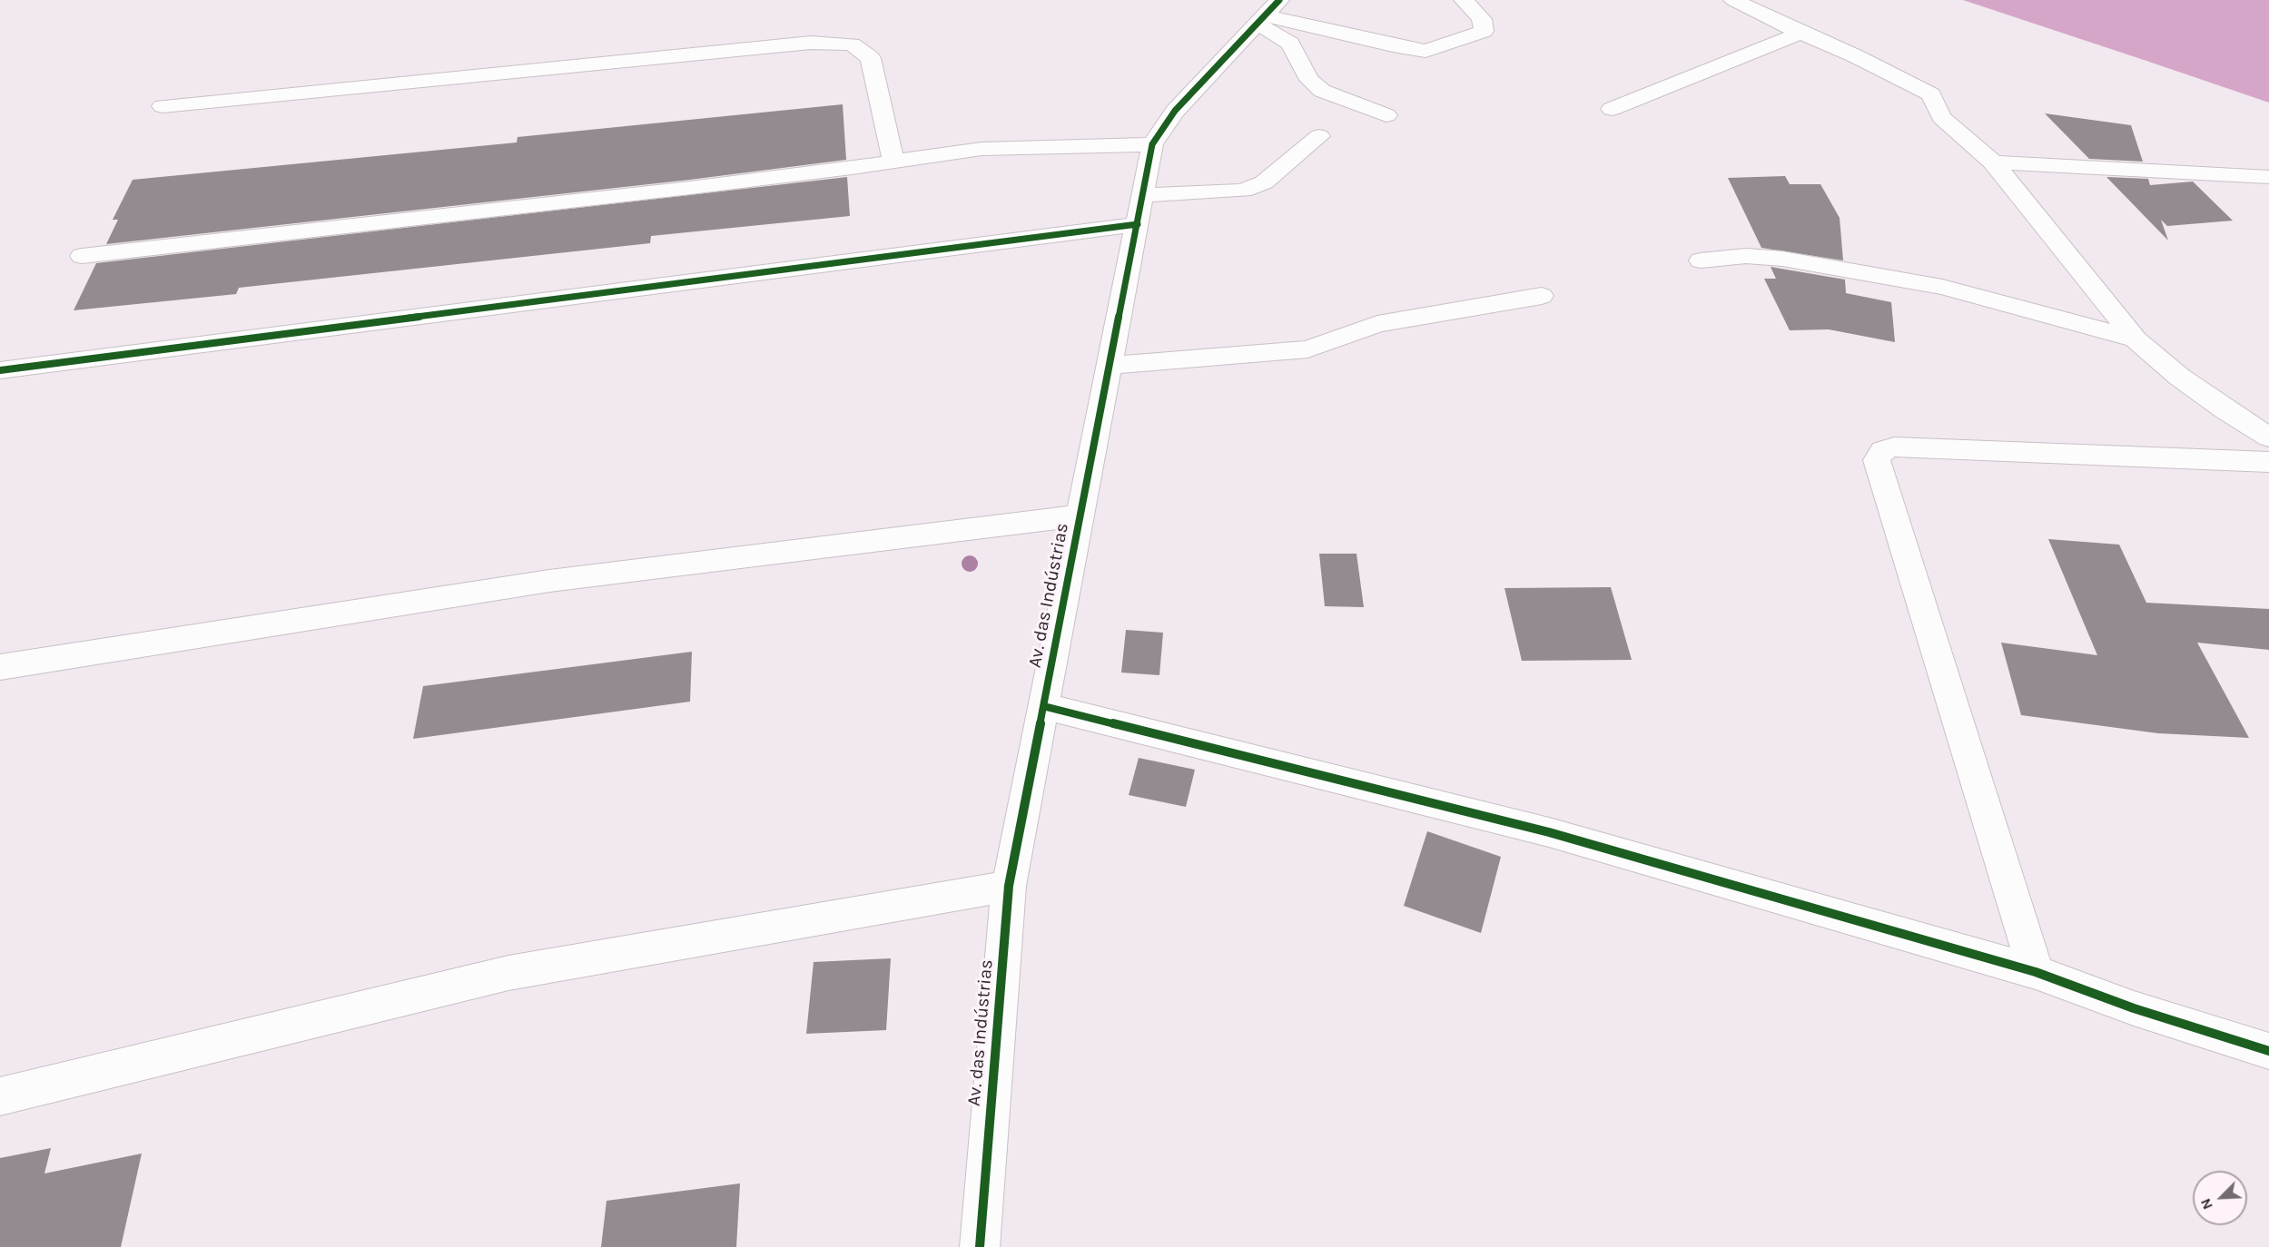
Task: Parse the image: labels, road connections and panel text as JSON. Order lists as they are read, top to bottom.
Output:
{
  "streets": {
    "street": ["Av. das Indústrias"]
  },
  "north": "bottom left"
}
